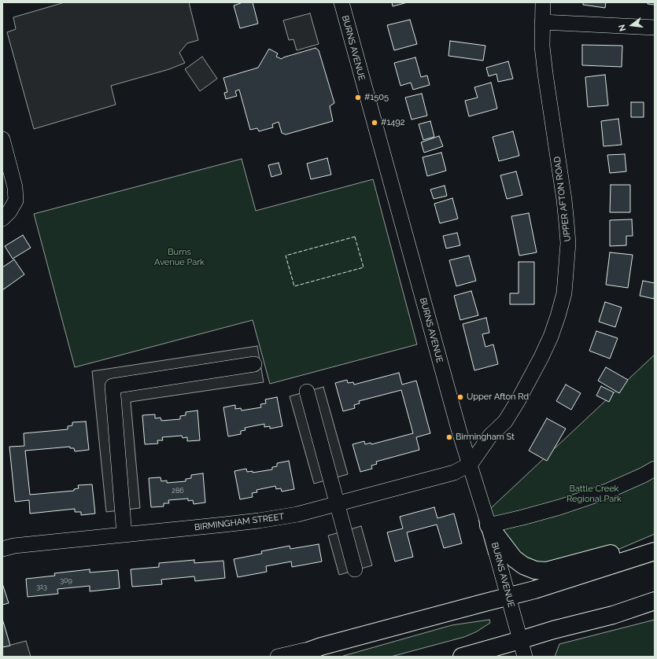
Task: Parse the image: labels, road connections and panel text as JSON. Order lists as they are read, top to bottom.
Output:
{
  "streets": {
    "street": ["BURNS AVENUE", "UPPER AFTON ROAD", "BIRMINGHAM STREET"]
  },
  "crossings": [
    ["BURNS AVENUE", "UPPER AFTON ROAD"],
    ["BURNS AVENUE", "BIRMINGHAM STREET"],
    ["UPPER AFTON ROAD", "BIRMINGHAM STREET"]
  ],
  "parks": ["Burns Avenue Park", "Battle Creek Regional Park"],
  "places": [
    "#1505",
    "#1492",
    "Upper Afton Rd",
    "Birmingham St"
  ],
  "house_numbers": ["286", "309", "313"],
  "north": "left"
}
